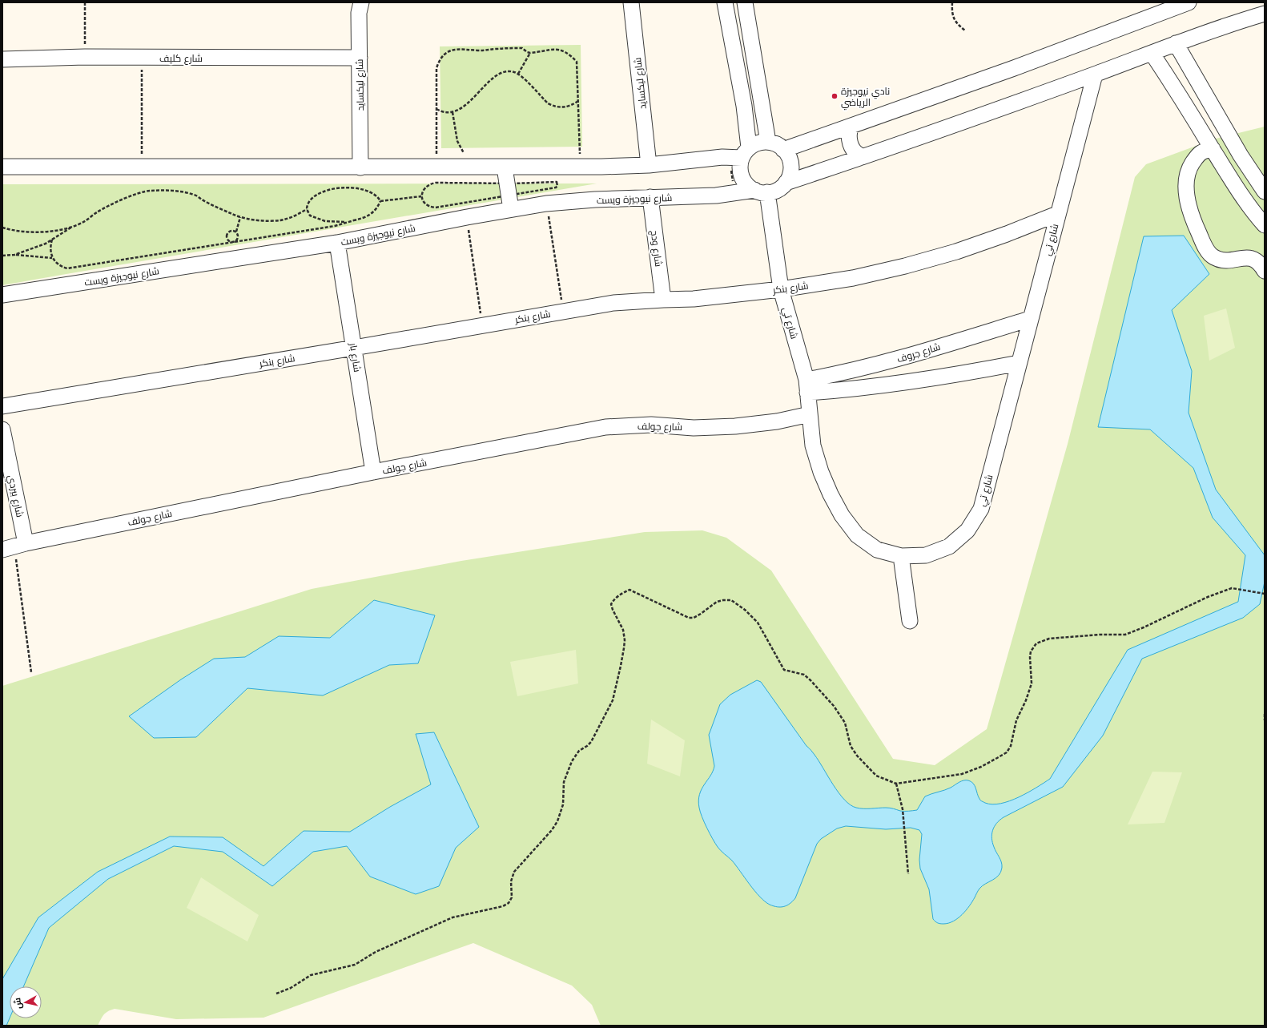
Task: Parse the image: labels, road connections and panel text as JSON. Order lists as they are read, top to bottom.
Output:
{
  "streets": {
    "street": [
      "شارع كليف",
      "شارع ليكسايد",
      "شارع نيوجيزة ويست",
      "شارع تي",
      "شارع ودج",
      "شارع بنكر",
      "شارع جروف",
      "شارع بار",
      "شارع جولف",
      "شارع بيردي"
    ]
  },
  "crossings": [
    ["شارع كليف", "شارع ليكسايد"],
    ["شارع نيوجيزة ويست", "شارع تي"],
    ["شارع نيوجيزة ويست", "شارع ودج"],
    ["شارع نيوجيزة ويست", "شارع بار"],
    ["شارع تي", "شارع بنكر"],
    ["شارع تي", "شارع جروف"],
    ["شارع تي", "شارع جولف"],
    ["شارع ودج", "شارع بنكر"],
    ["شارع بنكر", "شارع بار"],
    ["شارع بار", "شارع جولف"],
    ["شارع جولف", "شارع بيردي"]
  ],
  "places": ["نادي نيوجيزة الرياضي"],
  "north": "left"
}
